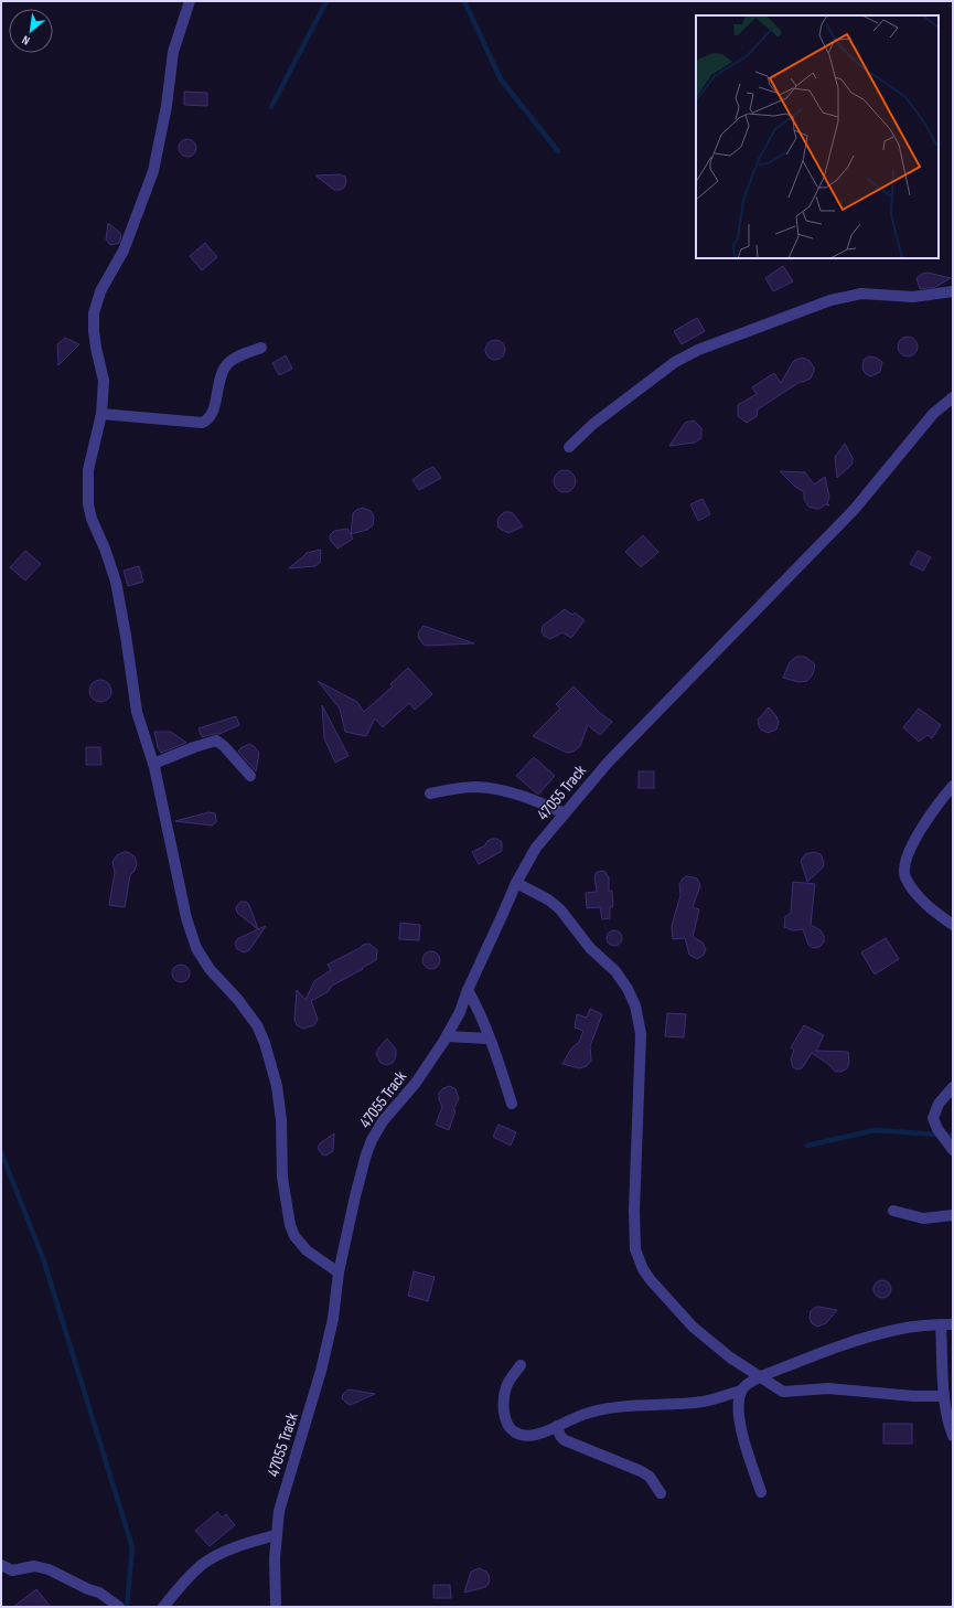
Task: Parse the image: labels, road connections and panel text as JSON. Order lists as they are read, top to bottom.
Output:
{
  "streets": {
    "street": ["47055 Track"]
  },
  "north": "bottom left"
}
